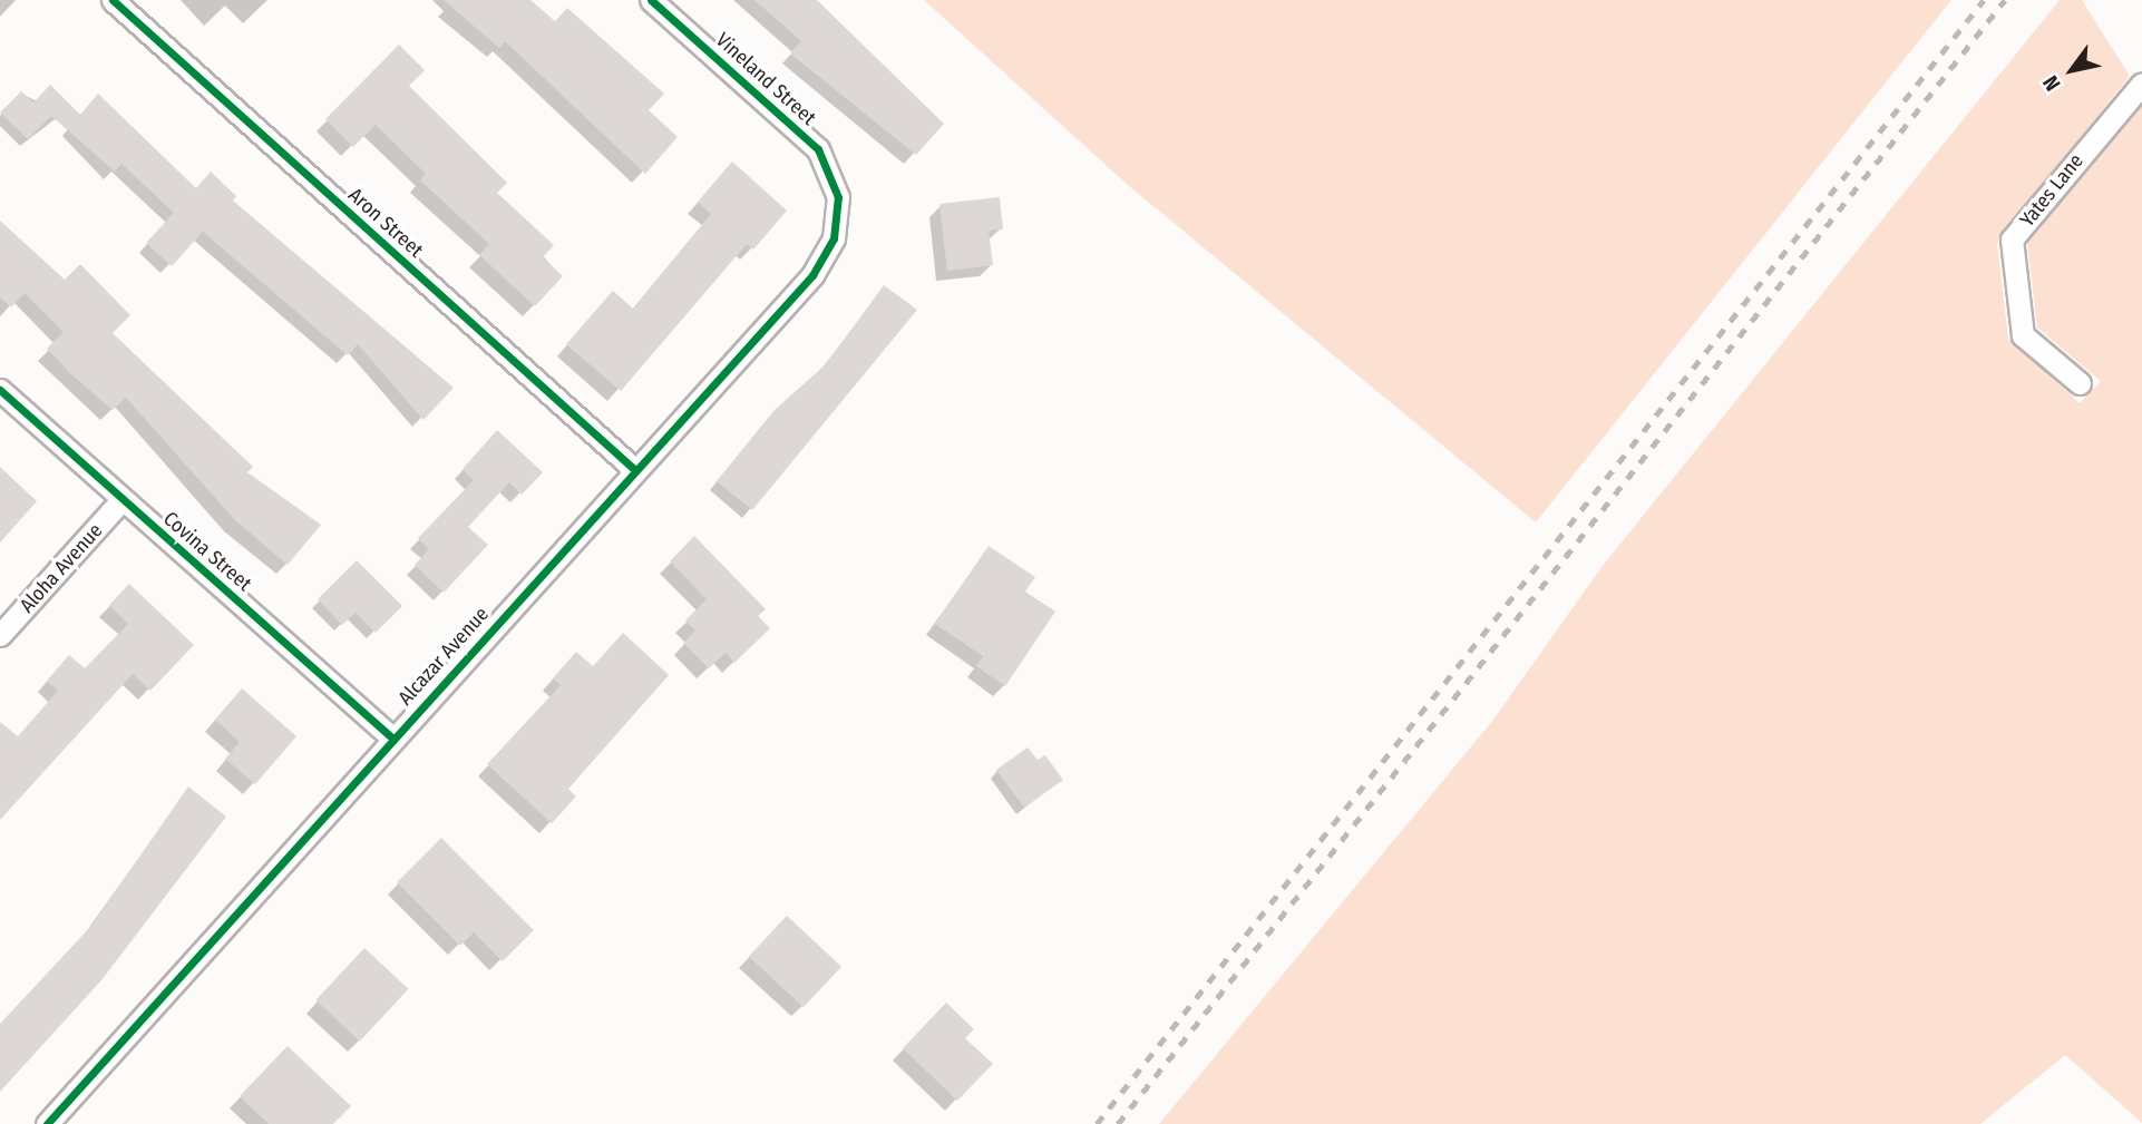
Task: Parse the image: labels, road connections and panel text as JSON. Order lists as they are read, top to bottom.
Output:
{
  "streets": {
    "street": [
      "Vineland Street",
      "Yates Lane",
      "Aron Street",
      "Covina Street",
      "Aloha Avenue",
      "Alcazar Avenue"
    ]
  },
  "crossings": [
    ["Vineland Street", "Alcazar Avenue"],
    ["Aron Street", "Alcazar Avenue"],
    ["Covina Street", "Aloha Avenue"],
    ["Covina Street", "Alcazar Avenue"]
  ],
  "north": "bottom left"
}
